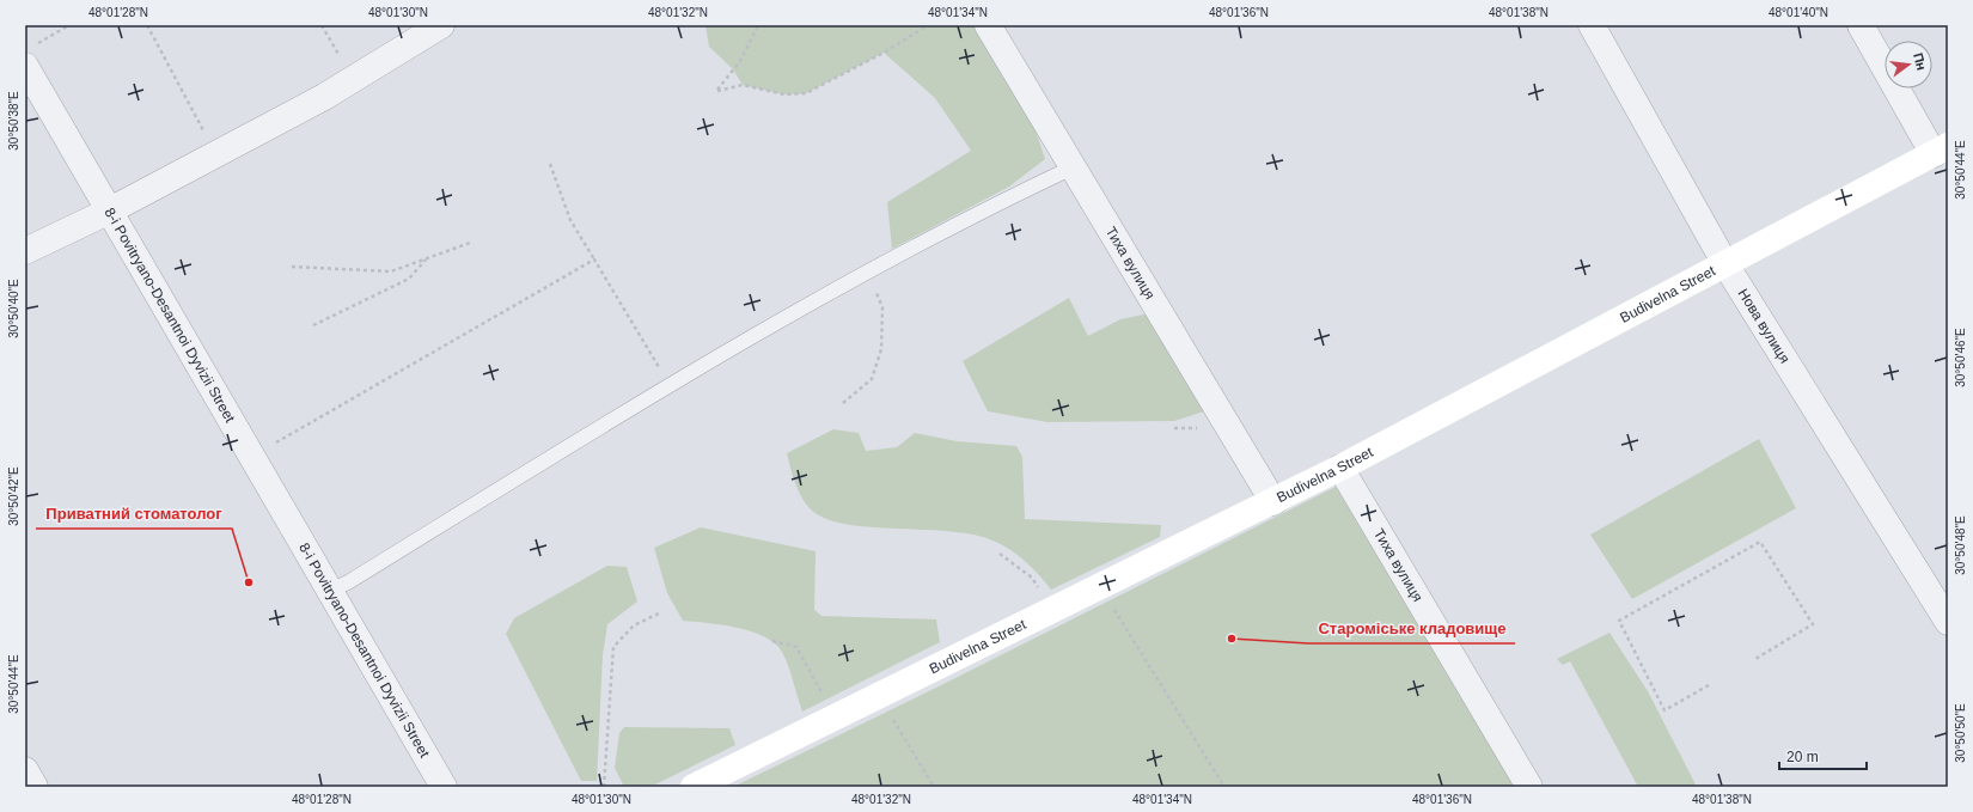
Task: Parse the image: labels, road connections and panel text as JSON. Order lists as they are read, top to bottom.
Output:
{
  "streets": {
    "street": [
      "Тиха вулиця",
      "Budivelna Street",
      "8-i Povitryano-Desantnoi Dyvizii Street",
      "Нова вулиця"
    ]
  },
  "crossings": [
    ["Тиха вулиця", "Budivelna Street"],
    ["Budivelna Street", "Нова вулиця"]
  ],
  "places": ["Приватний стоматолог", "Староміське кладовище"],
  "scale_bar": "20 m",
  "north": "right",
  "coordinates": [
    "48°01'28\"N",
    "48°01'30\"N",
    "48°01'32\"N",
    "48°01'34\"N",
    "48°01'36\"N",
    "48°01'38\"N",
    "48°01'40\"N",
    "30°50'38\"E",
    "30°50'44\"E",
    "30°50'40\"E",
    "30°50'46\"E",
    "30°50'42\"E",
    "30°50'48\"E",
    "30°50'50\"E"
  ]
}
